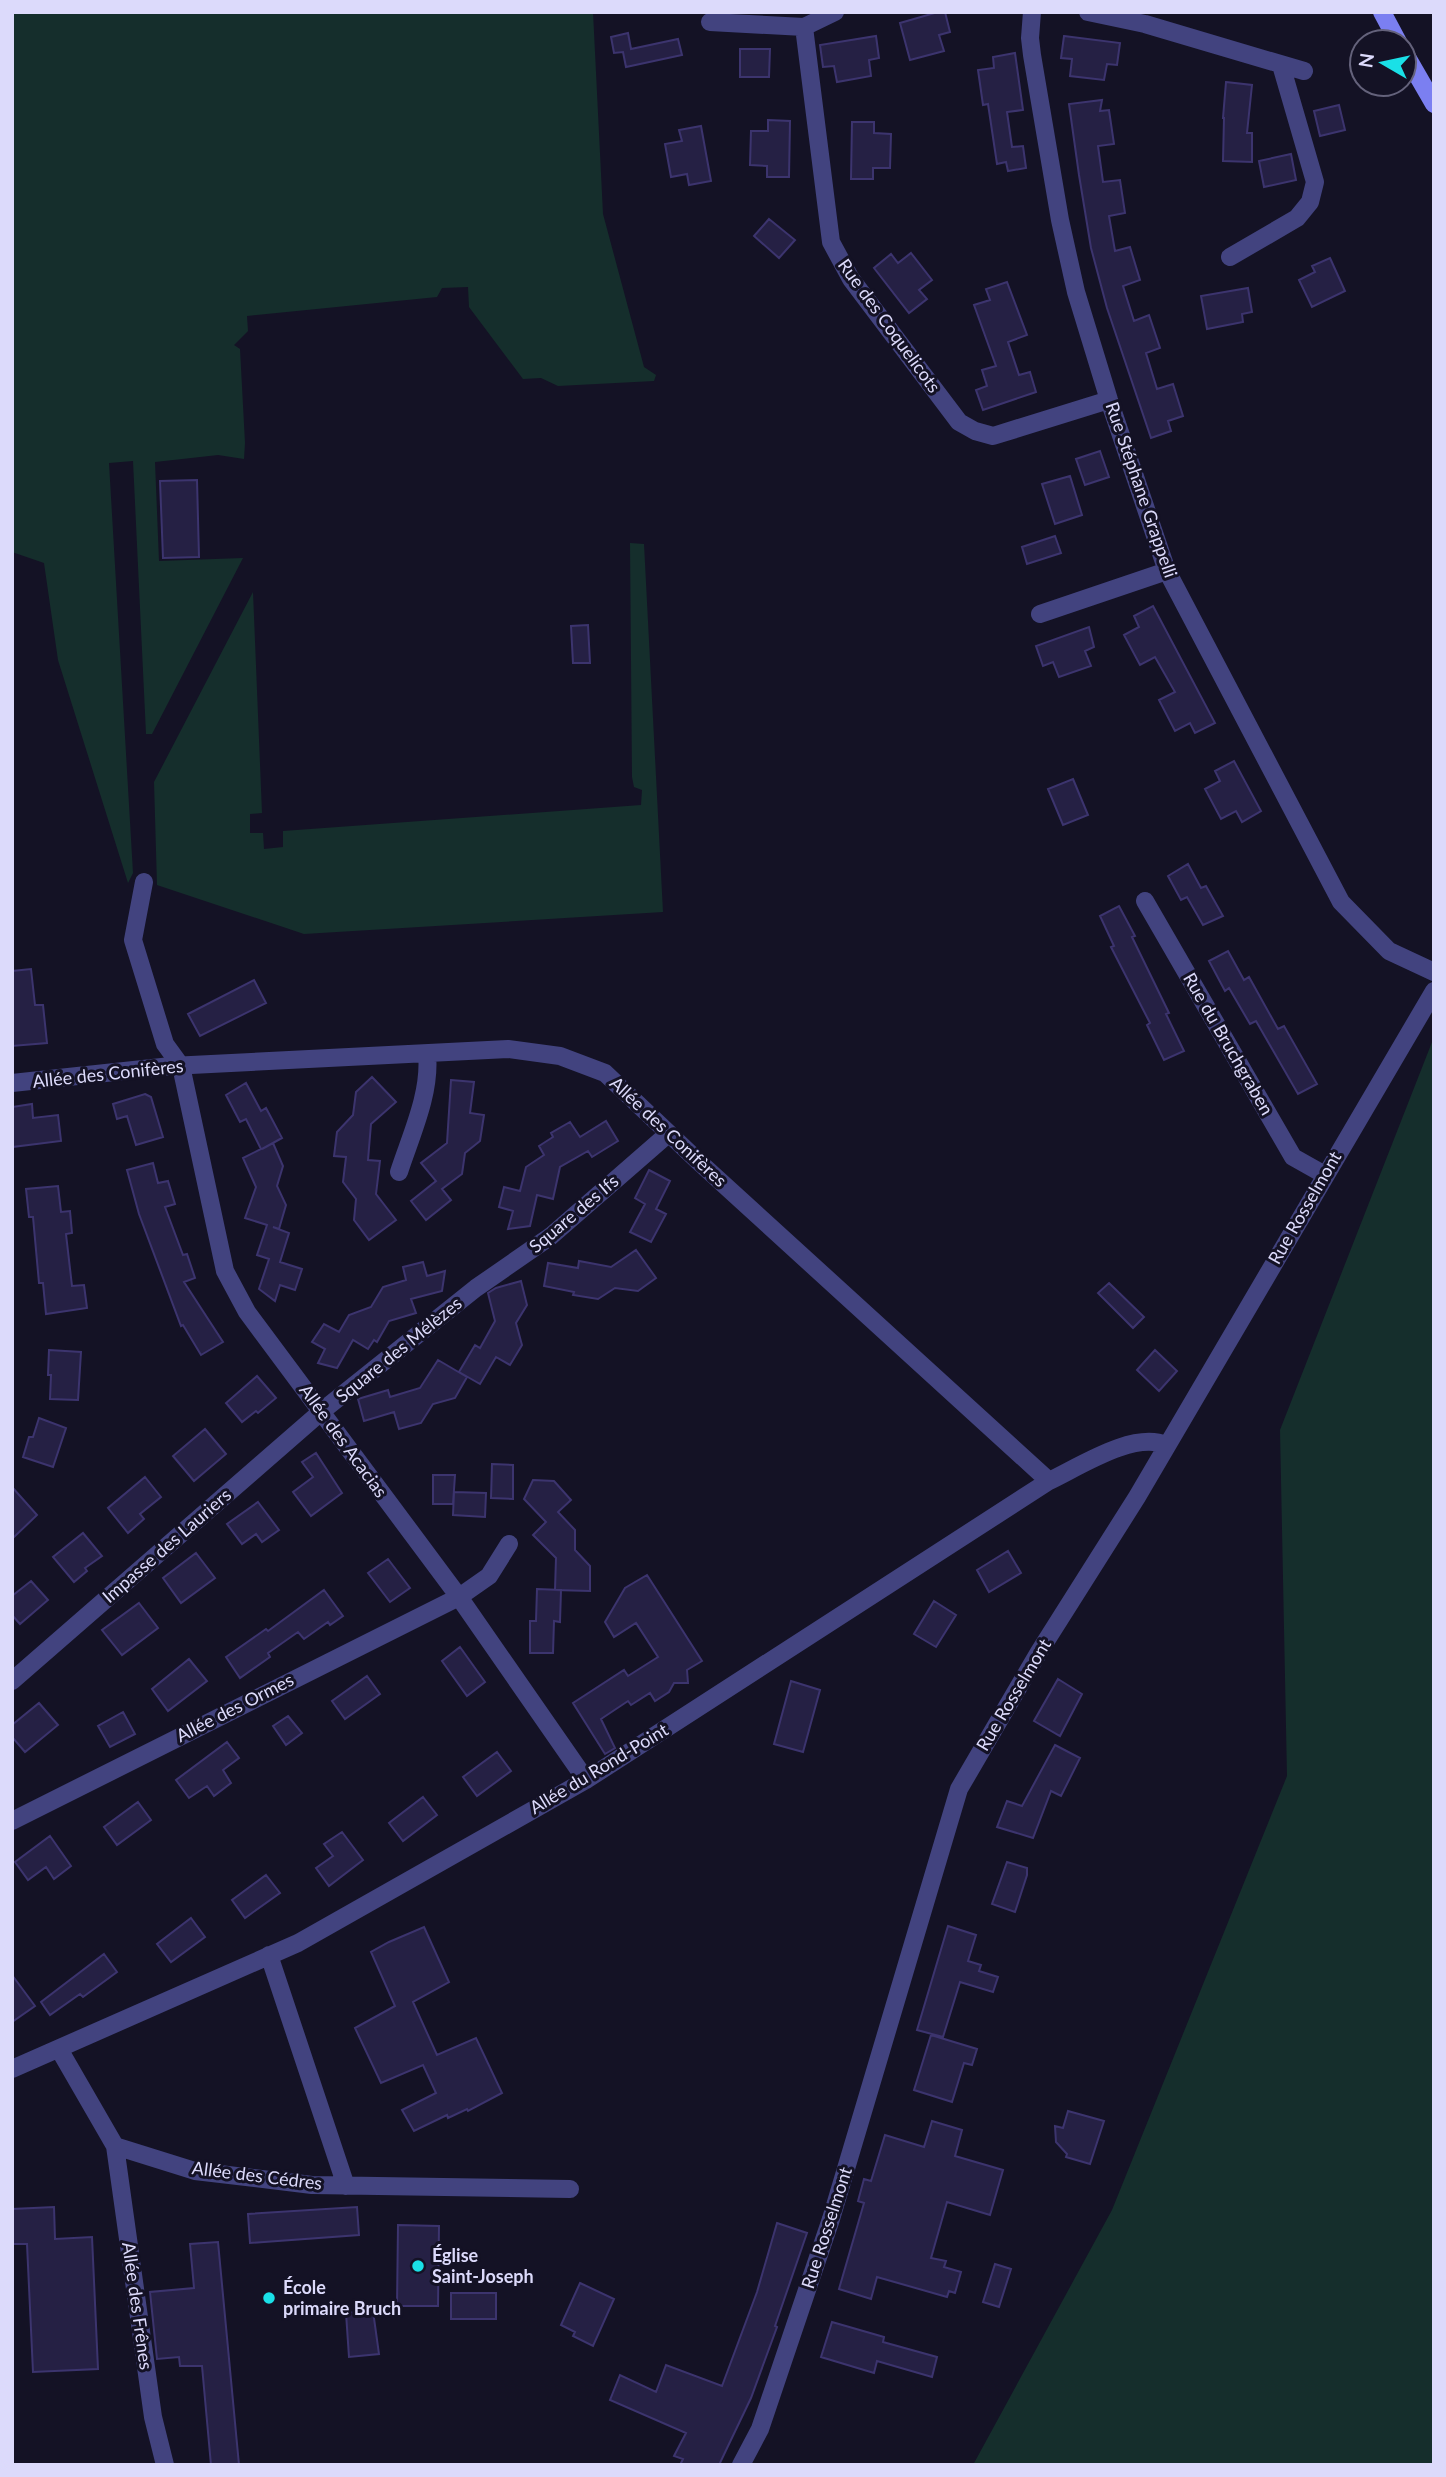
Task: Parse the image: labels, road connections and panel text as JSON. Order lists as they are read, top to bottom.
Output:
{
  "streets": {
    "street": [
      "Rue des Coquelicots",
      "Rue Stéphane Grappelli",
      "Rue du Bruchgraben",
      "Allée des Conifères",
      "Rue Rosselmont",
      "Square des Ifs",
      "Square des Mélèzes",
      "Allée des Acacias",
      "Impasse des Lauriers",
      "Allée des Ormes",
      "Allée du Rond-Point",
      "Allée des Cédres",
      "Allée des Frênes"
    ]
  },
  "crossings": [
    ["Rue des Coquelicots", "Rue Stéphane Grappelli"],
    ["Rue du Bruchgraben", "Rue Rosselmont"],
    ["Allée des Conifères", "Square des Ifs"],
    ["Allée des Conifères", "Allée des Acacias"],
    ["Allée des Conifères", "Allée du Rond-Point"],
    ["Rue Rosselmont", "Allée du Rond-Point"],
    ["Square des Ifs", "Square des Mélèzes"],
    ["Square des Mélèzes", "Allée des Acacias"],
    ["Square des Mélèzes", "Impasse des Lauriers"],
    ["Allée des Acacias", "Impasse des Lauriers"],
    ["Allée des Acacias", "Allée des Ormes"],
    ["Allée des Acacias", "Allée du Rond-Point"],
    ["Allée du Rond-Point", "Allée des Cédres"],
    ["Allée des Cédres", "Allée des Frênes"]
  ],
  "places": ["Église Saint-Joseph", "École primaire Bruch"],
  "north": "left"
}
